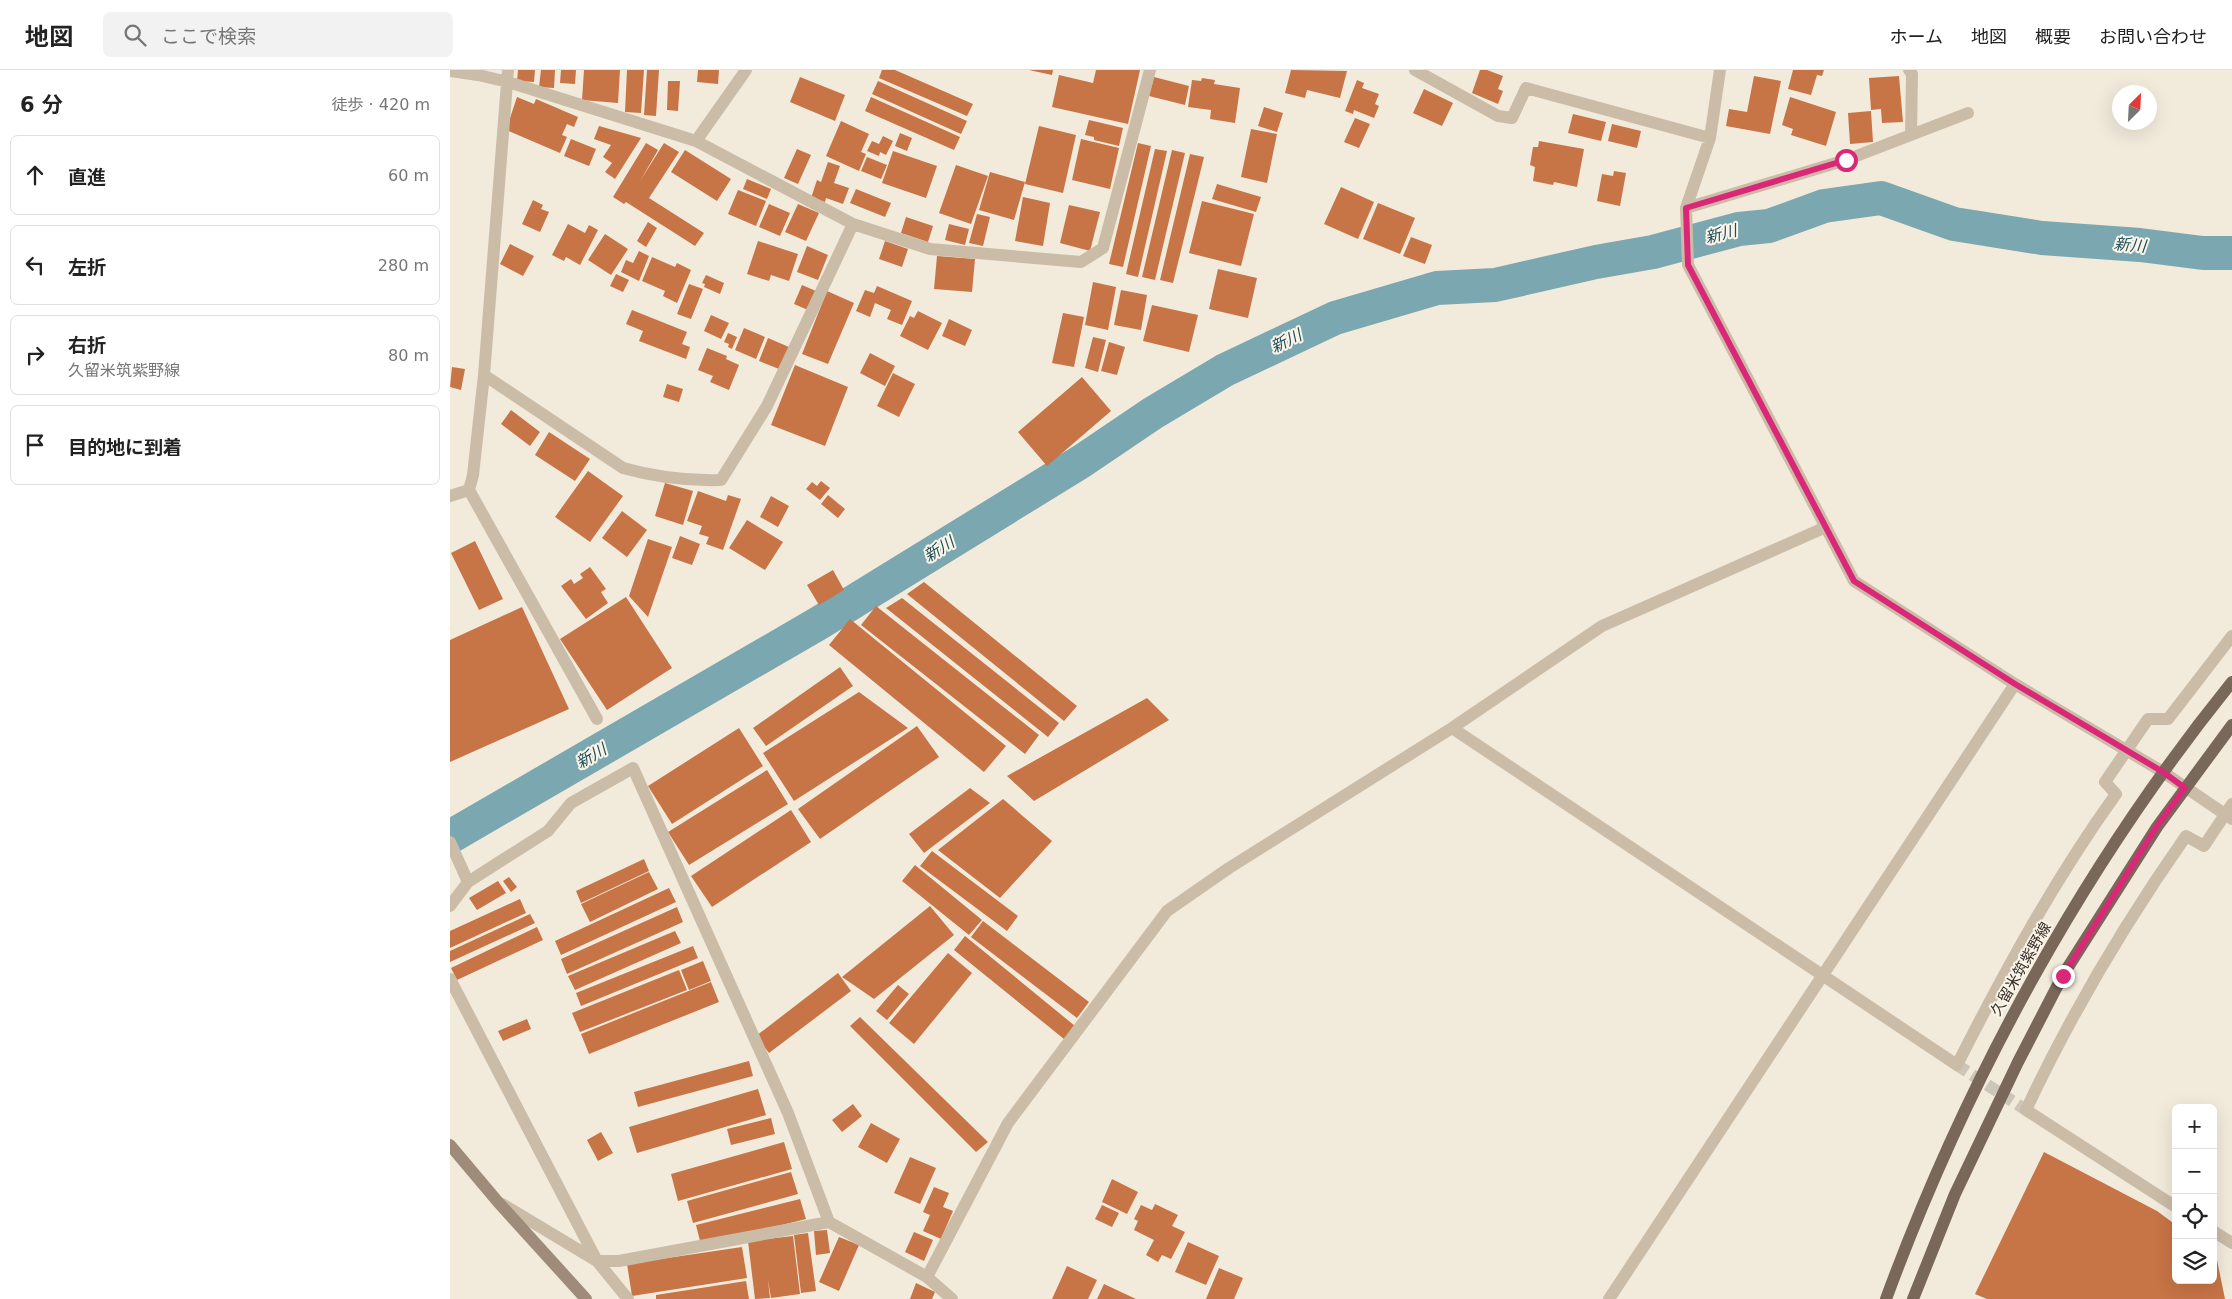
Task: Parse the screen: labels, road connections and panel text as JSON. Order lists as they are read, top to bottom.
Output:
{
  "streets": {
    "main road": ["久留米筑紫野線"]
  },
  "water": ["新川"],
  "north": "top right",
  "page": {
    "header": "地図",
    "search": "ここで検索",
    "nav": [
      "ホーム",
      "地図",
      "概要",
      "お問い合わせ"
    ],
    "heading": ["6 分", "徒歩 · 420 m"],
    "list": [
      ["直進", "60 m"],
      ["左折", "280 m"],
      ["右折", "久留米筑紫野線", "80 m"],
      "目的地に到着"
    ],
    "map_buttons": ["+", "−"]
  }
}
